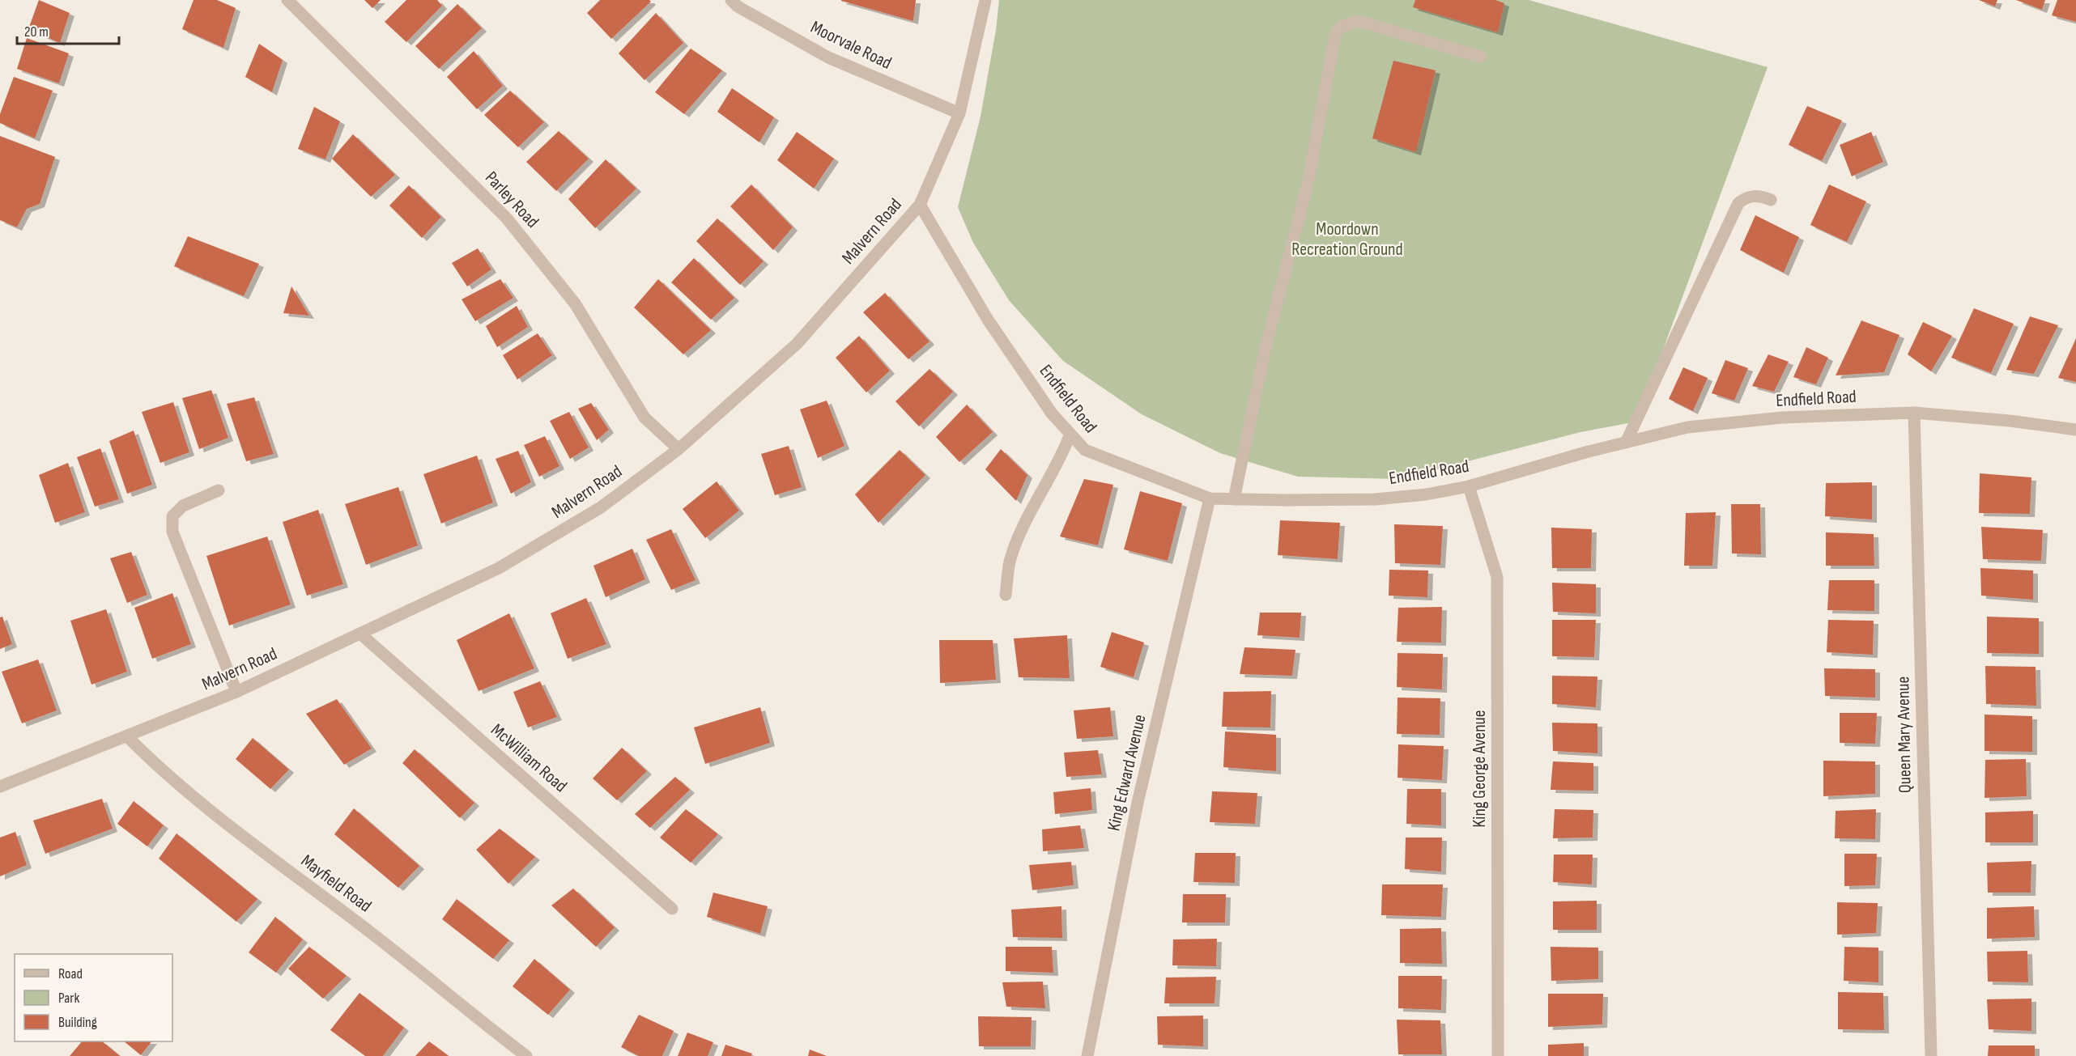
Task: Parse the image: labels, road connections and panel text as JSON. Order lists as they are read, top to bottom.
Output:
{
  "streets": {
    "street": [
      "Moorvale Road",
      "Parley Road",
      "Malvern Road",
      "Endfield Road",
      "Queen Mary Avenue",
      "McWilliam Road",
      "King George Avenue",
      "King Edward Avenue",
      "Mayfield Road"
    ]
  },
  "crossings": [
    ["Moorvale Road", "Malvern Road"],
    ["Parley Road", "Malvern Road"],
    ["Malvern Road", "Endfield Road"],
    ["Malvern Road", "McWilliam Road"],
    ["Malvern Road", "Mayfield Road"],
    ["Endfield Road", "Queen Mary Avenue"],
    ["Endfield Road", "King George Avenue"],
    ["Endfield Road", "King Edward Avenue"]
  ],
  "parks": ["Moordown Recreation Ground"],
  "legend": ["Road", "Park", "Building"],
  "scale_bar": "20 m"
}
